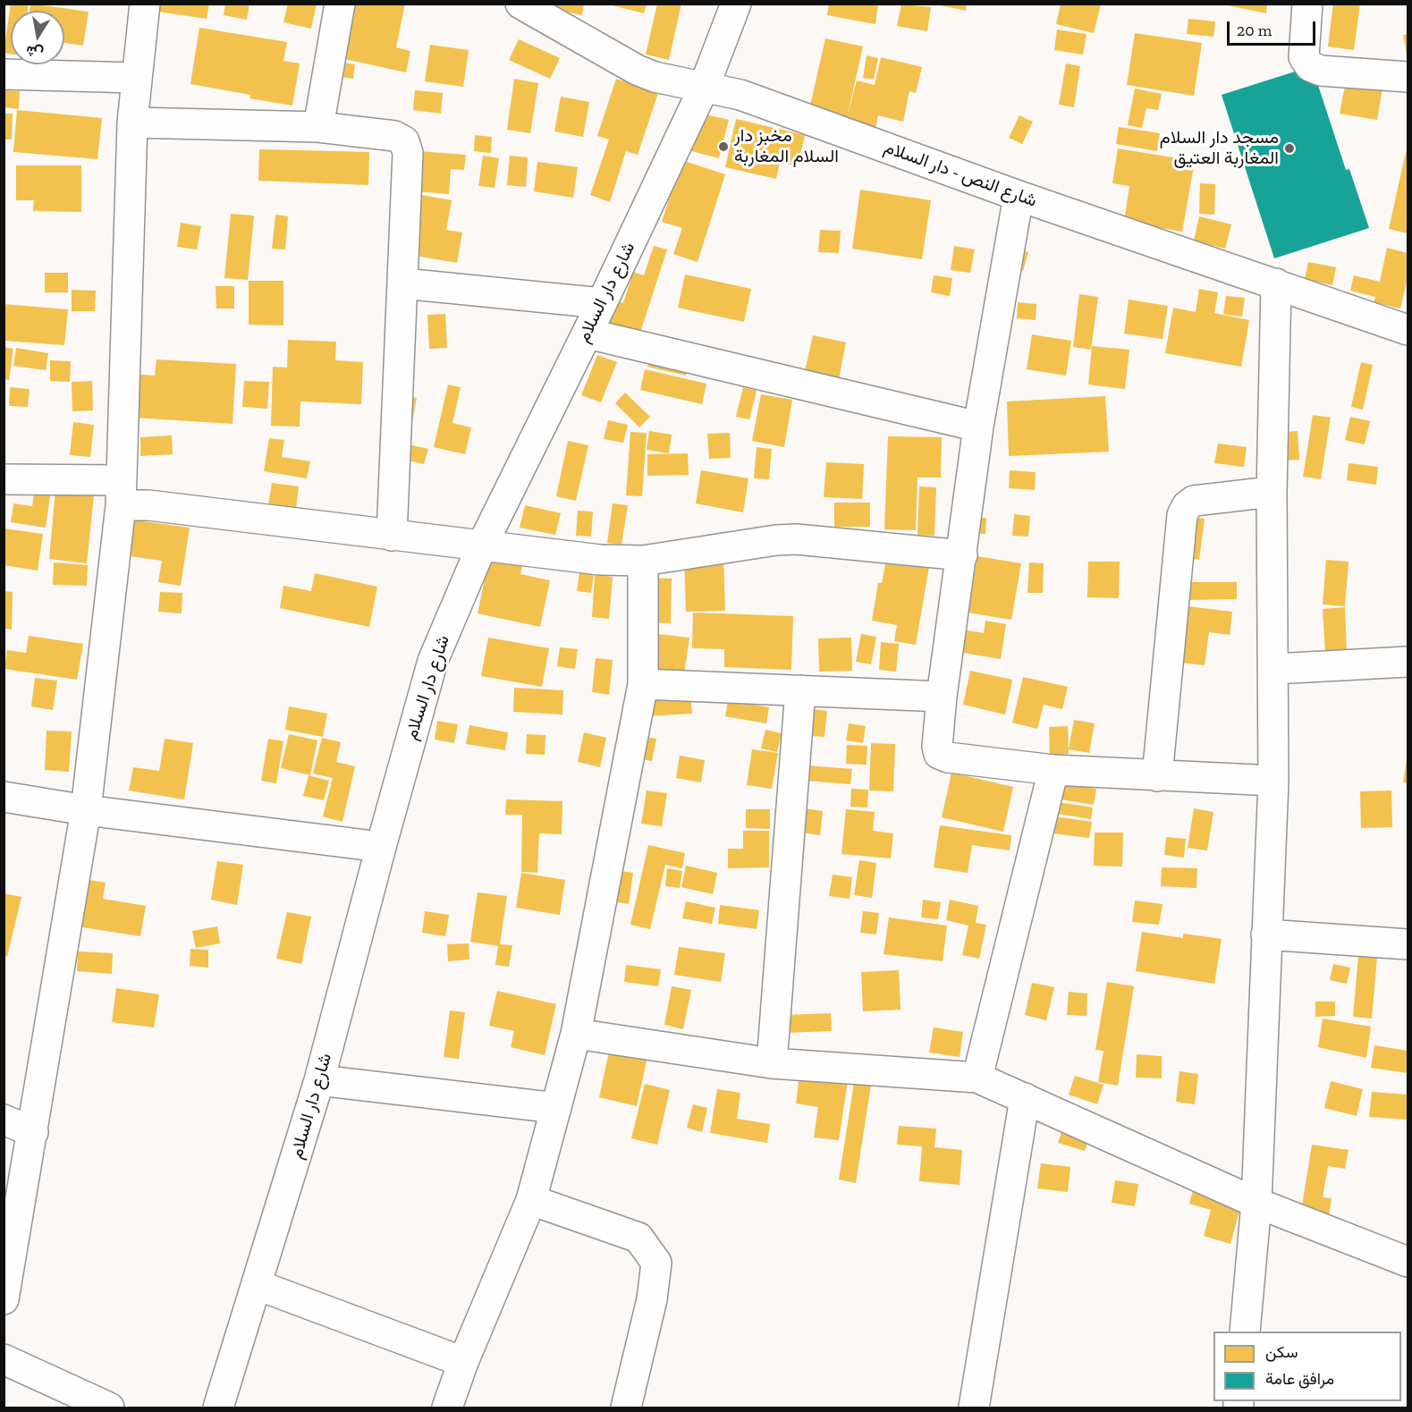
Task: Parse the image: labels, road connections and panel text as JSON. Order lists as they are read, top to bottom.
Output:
{
  "streets": {
    "street": ["شارع النص - دار السلام", "شارع دار السلام"]
  },
  "crossings": [
    ["شارع النص - دار السلام", "شارع دار السلام"]
  ],
  "places": ["مخبز دار السلام المغاربة", "مسجد دار السلام المغاربة العتيق"],
  "legend": ["سكن", "مرافق عامة"],
  "scale_bar": "20 m",
  "north": "bottom"
}
